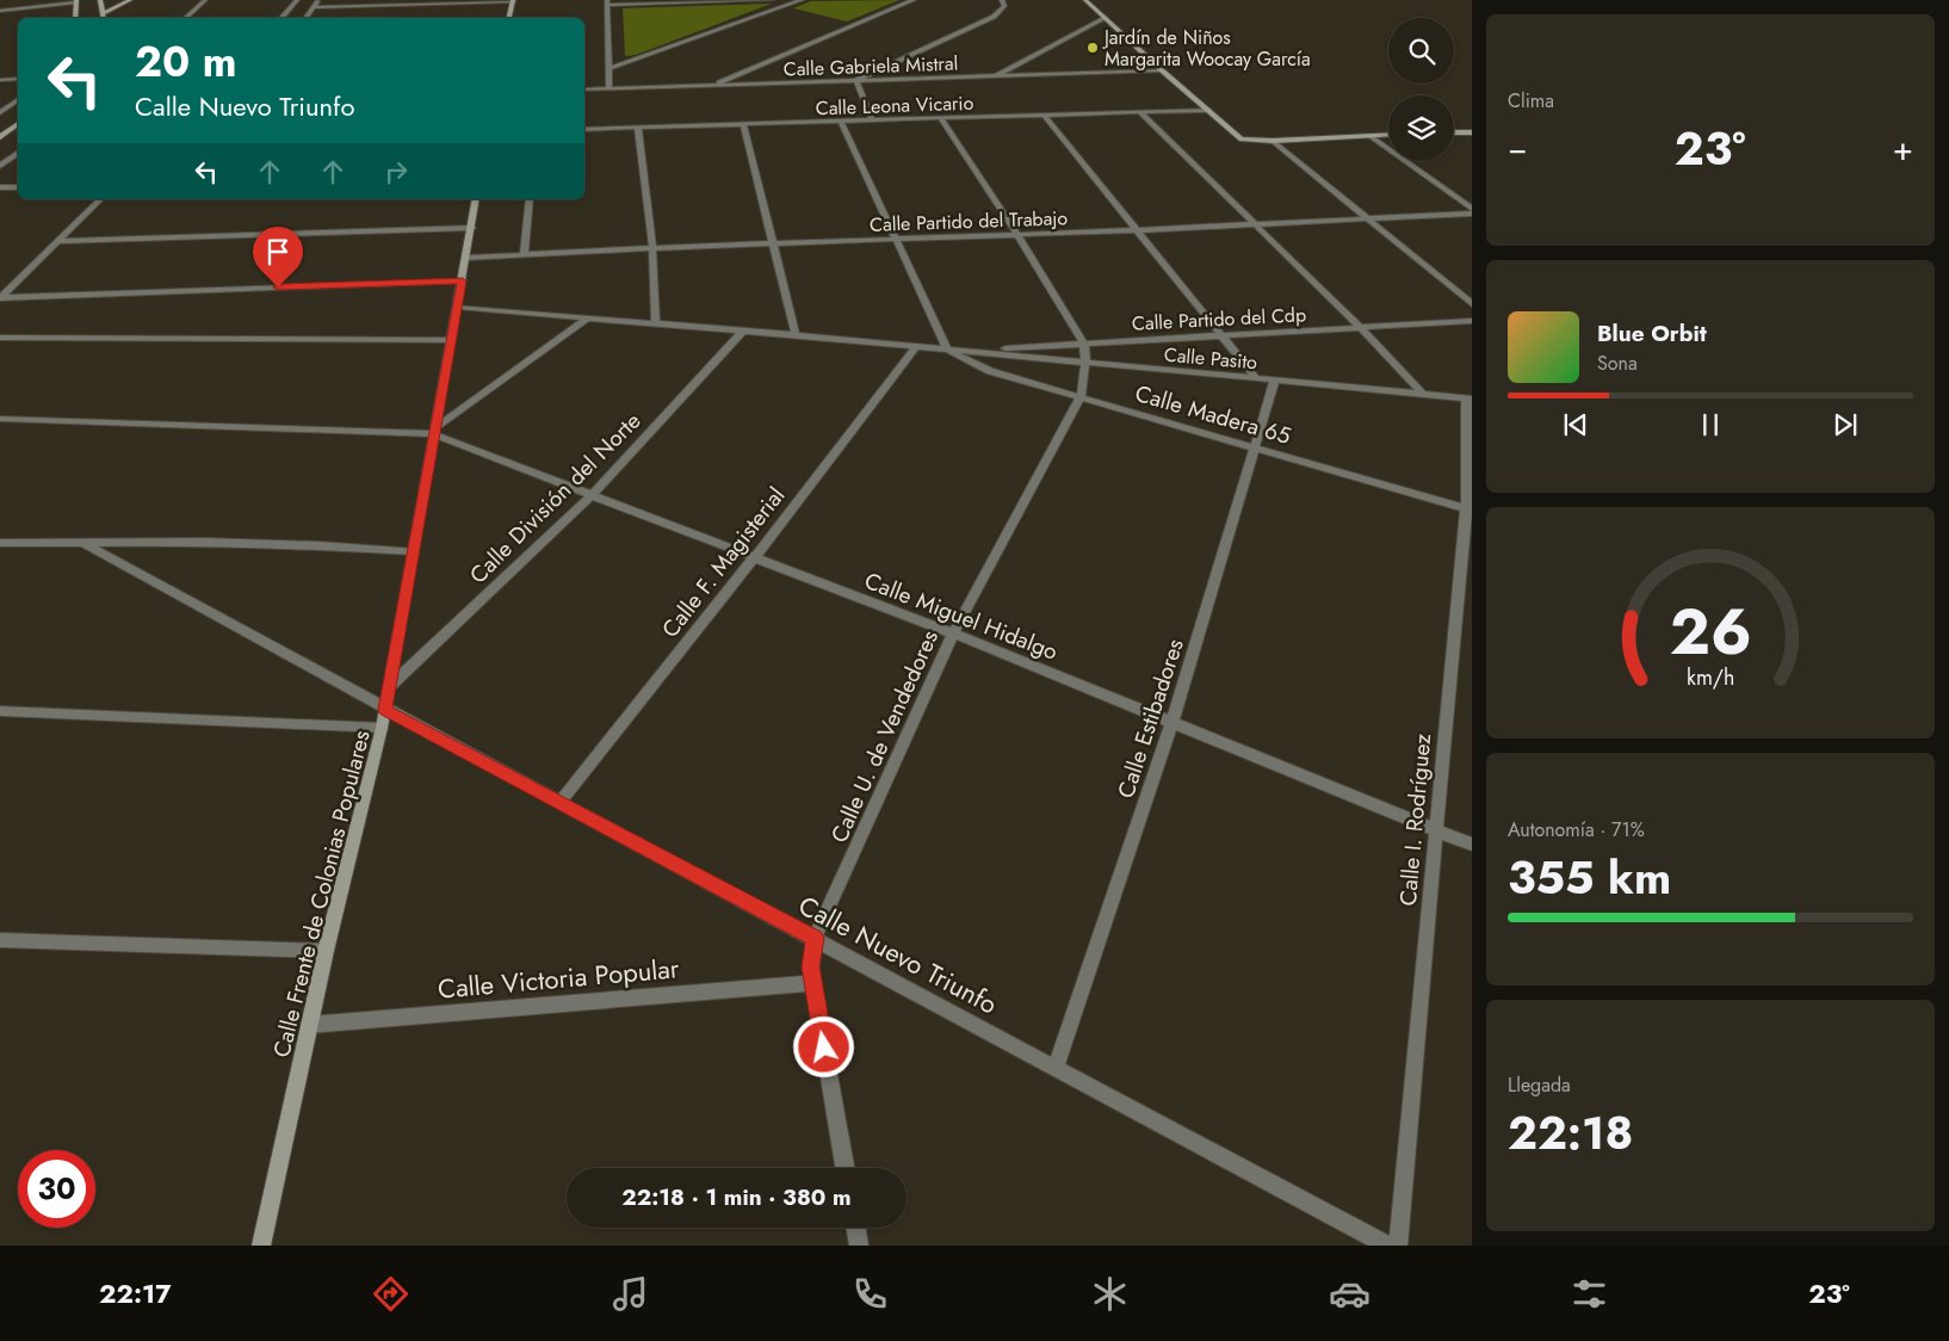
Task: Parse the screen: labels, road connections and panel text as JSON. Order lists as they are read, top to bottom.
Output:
{
  "streets": {
    "main road": ["Calle Frente de Colonias Populares"],
    "street": [
      "Calle Gabriela Mistral",
      "Calle Leona Vicario",
      "Calle Partido del Trabajo",
      "Calle Partido del Cdp",
      "Calle Pasito",
      "Calle Madera 65",
      "Calle División del Norte",
      "Calle F. Magisterial",
      "Calle Miguel Hidalgo",
      "Calle Estibadores",
      "Calle U. de Vendedores",
      "Calle I. Rodríguez",
      "Calle Nuevo Triunfo",
      "Calle Victoria Popular"
    ]
  },
  "crossings": [
    ["Calle Partido del Trabajo", "Calle Frente de Colonias Populares"],
    ["Calle Partido del Cdp", "Calle Pasito"],
    ["Calle Pasito", "Calle Madera 65"],
    ["Calle Pasito", "Calle División del Norte"],
    ["Calle Pasito", "Calle F. Magisterial"],
    ["Calle Pasito", "Calle Estibadores"],
    ["Calle Pasito", "Calle I. Rodríguez"],
    ["Calle Pasito", "Calle Frente de Colonias Populares"],
    ["Calle Madera 65", "Calle Estibadores"],
    ["Calle Madera 65", "Calle U. de Vendedores"],
    ["Calle Madera 65", "Calle I. Rodríguez"],
    ["Calle División del Norte", "Calle Miguel Hidalgo"],
    ["Calle División del Norte", "Calle Frente de Colonias Populares"],
    ["Calle F. Magisterial", "Calle Miguel Hidalgo"],
    ["Calle F. Magisterial", "Calle Nuevo Triunfo"],
    ["Calle Miguel Hidalgo", "Calle Estibadores"],
    ["Calle Miguel Hidalgo", "Calle U. de Vendedores"],
    ["Calle Miguel Hidalgo", "Calle I. Rodríguez"],
    ["Calle Miguel Hidalgo", "Calle Frente de Colonias Populares"],
    ["Calle Estibadores", "Calle Nuevo Triunfo"],
    ["Calle U. de Vendedores", "Calle Nuevo Triunfo"],
    ["Calle U. de Vendedores", "Calle Victoria Popular"],
    ["Calle Frente de Colonias Populares", "Calle Nuevo Triunfo"],
    ["Calle Frente de Colonias Populares", "Calle Victoria Popular"]
  ],
  "places": ["Jardín de Niños Margarita Woocay García"],
  "page": {
    "tile": [
      "Clima",
      ["Autonomía · 71%", "355 km"],
      ["Llegada", "22:18"]
    ],
    "turn": ["20 m", "Calle Nuevo Triunfo"],
    "heat": ["−", "23°", "+"],
    "song": ["Blue Orbit", "Sona"],
    "limit": "30",
    "trip": "22:18 · 1 min · 380 m",
    "tabs": ["22:17", "23°"],
    "gauge": ["26", "km/h"]
  }
}
